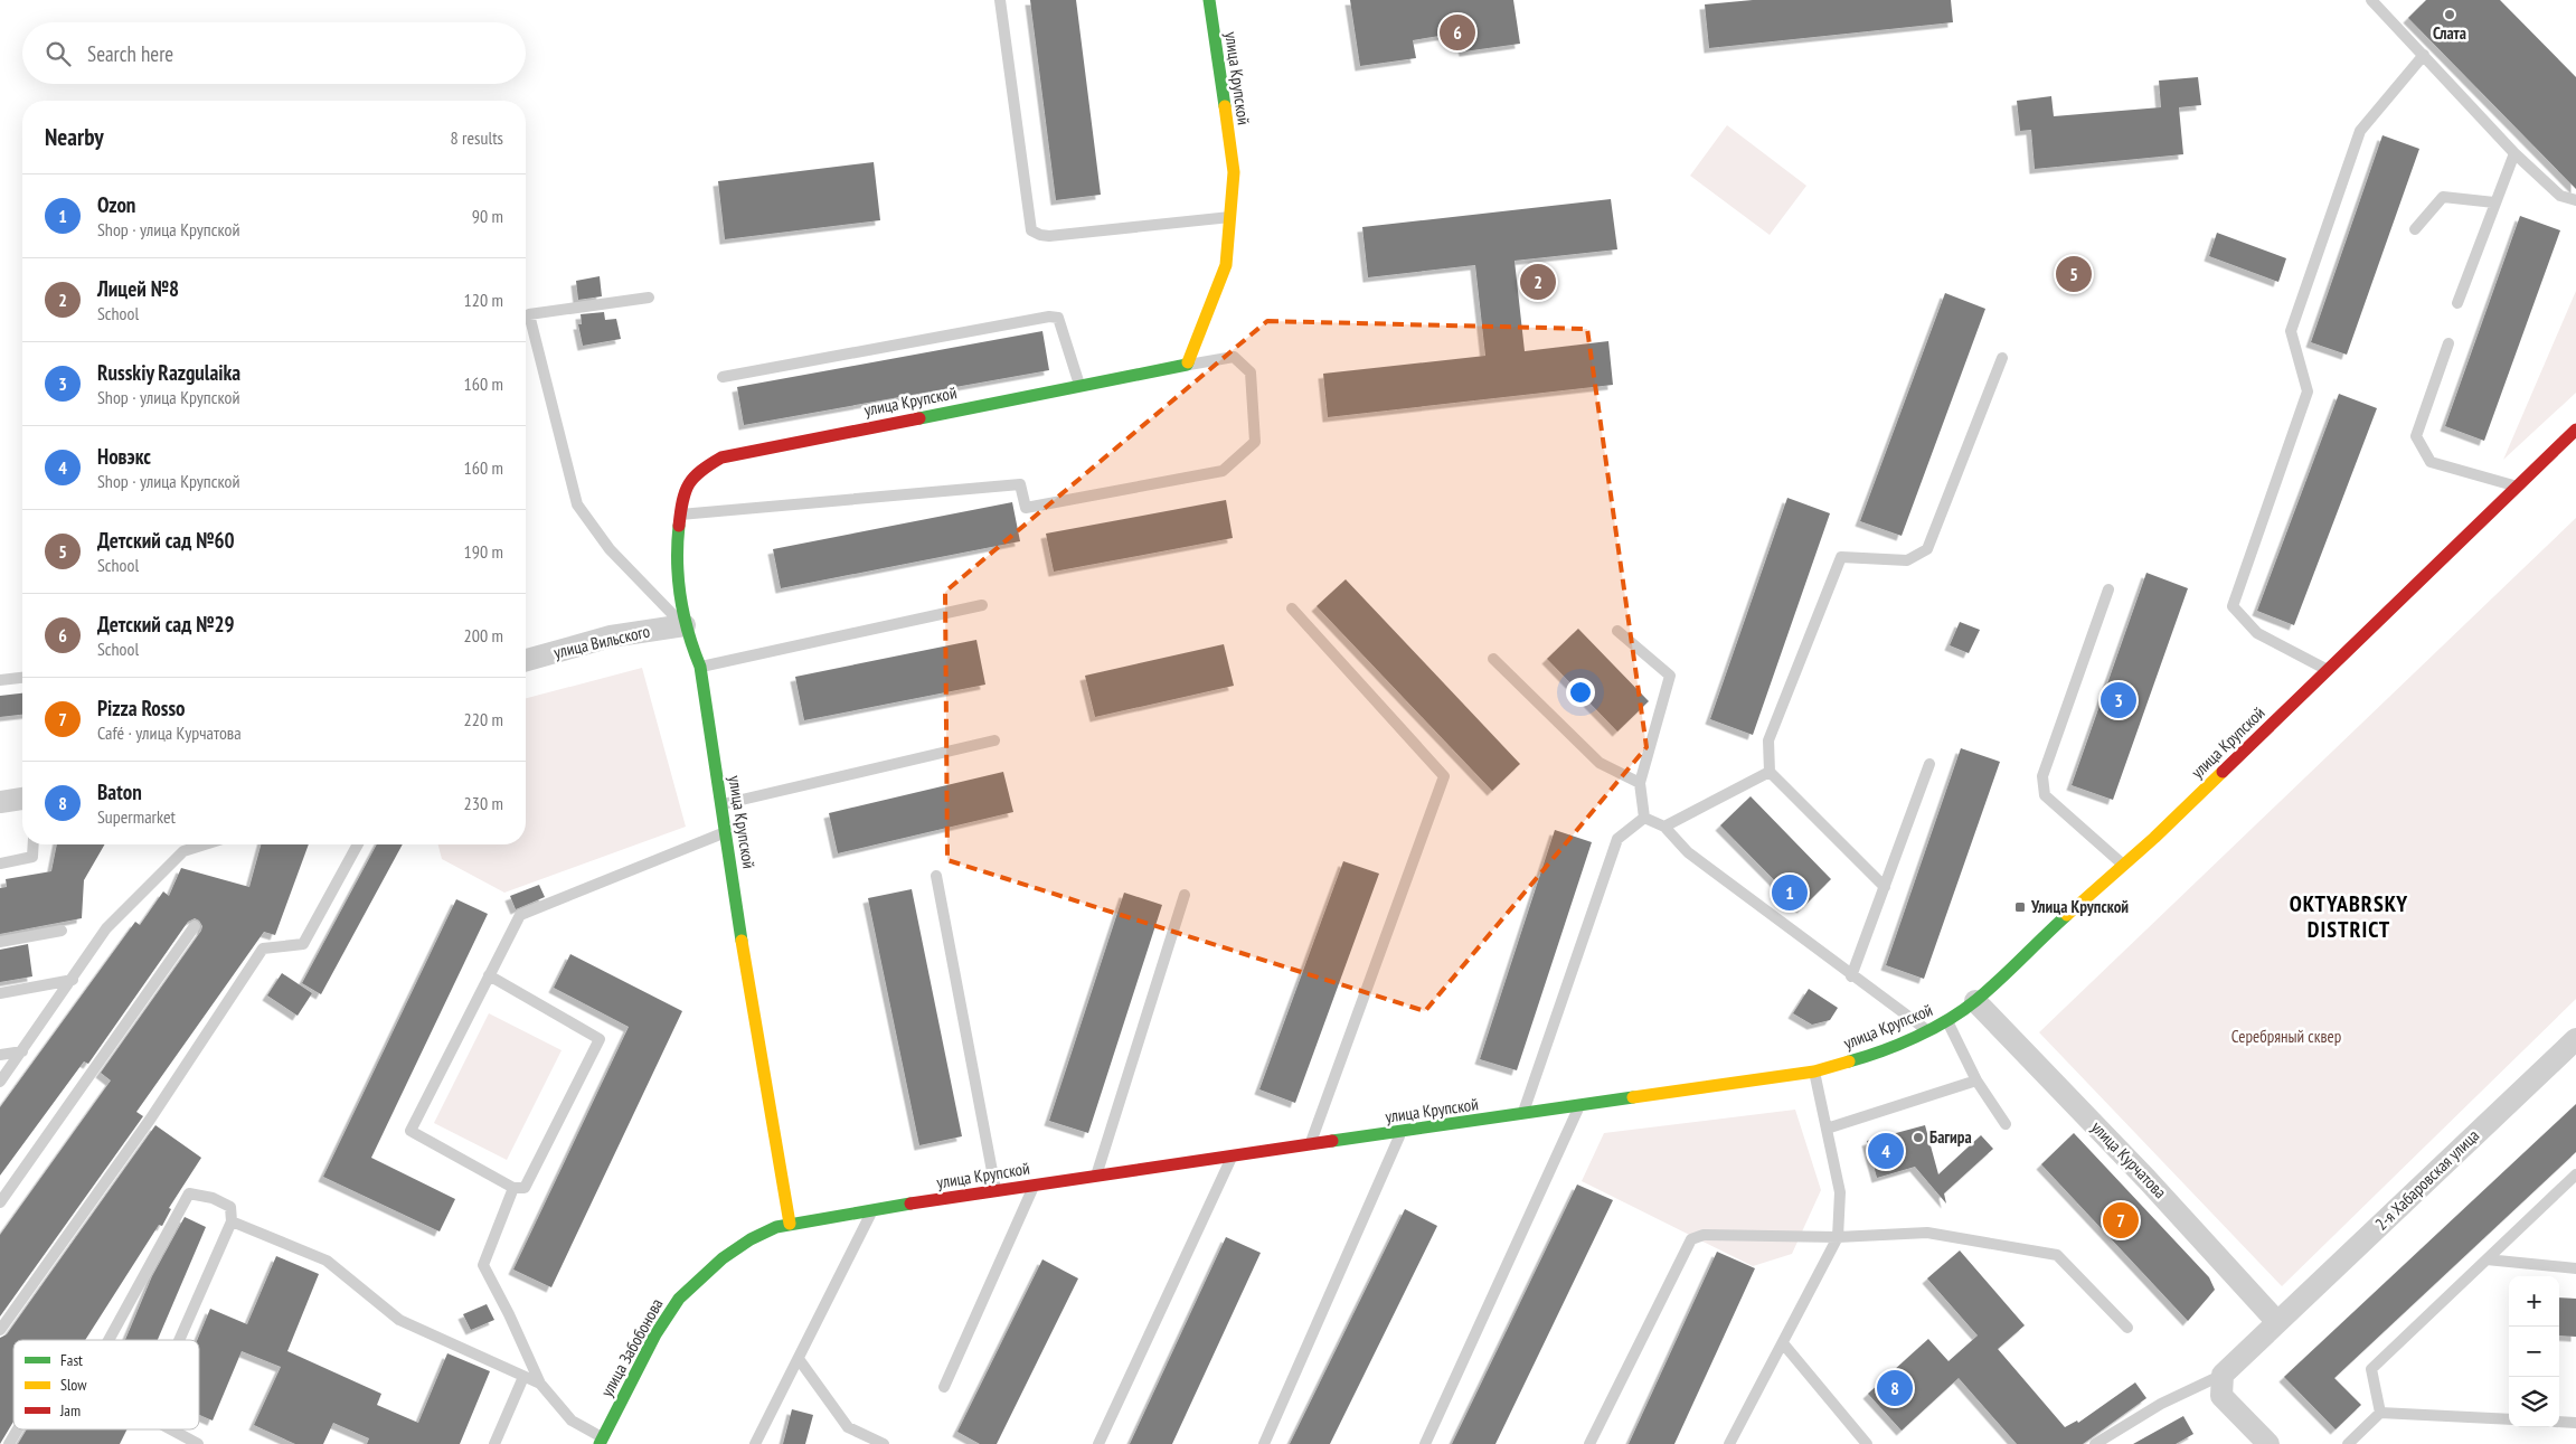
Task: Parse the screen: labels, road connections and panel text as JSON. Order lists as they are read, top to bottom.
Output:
{
  "streets": {
    "street": [
      "улица Крупской",
      "улица Вильского",
      "улица Курчатова",
      "2-я Хабаровская улица",
      "улица Забобонова"
    ]
  },
  "crossings": [
    ["улица Крупской", "улица Вильского"],
    ["улица Крупской", "улица Курчатова"],
    ["улица Крупской", "улица Забобонова"],
    ["улица Курчатова", "2-я Хабаровская улица"]
  ],
  "districts": ["OKTYABRSKY DISTRICT"],
  "parks": ["Серебряный сквер"],
  "places": {
    "other": ["Слата", "Багира"],
    "transit": ["Улица Крупской"]
  },
  "legend": ["Fast", "Slow", "Jam"],
  "page": {
    "pins": [
      "6",
      "5",
      "2",
      "3",
      "1",
      "4",
      "7",
      "8"
    ],
    "search": "Search here",
    "heading": ["Nearby", "8 results"],
    "list": [
      {
        "mark": "1",
        "name": "Ozon",
        "note": "Shop · улица Крупской",
        "value": "90 m"
      },
      {
        "mark": "2",
        "name": "Лицей №8",
        "note": "School",
        "value": "120 m"
      },
      {
        "mark": "3",
        "name": "Russkiy Razgulaika",
        "note": "Shop · улица Крупской",
        "value": "160 m"
      },
      {
        "mark": "4",
        "name": "Новэкс",
        "note": "Shop · улица Крупской",
        "value": "160 m"
      },
      {
        "mark": "5",
        "name": "Детский сад №60",
        "note": "School",
        "value": "190 m"
      },
      {
        "mark": "6",
        "name": "Детский сад №29",
        "note": "School",
        "value": "200 m"
      },
      {
        "mark": "7",
        "name": "Pizza Rosso",
        "note": "Café · улица Курчатова",
        "value": "220 m"
      },
      {
        "mark": "8",
        "name": "Baton",
        "note": "Supermarket",
        "value": "230 m"
      }
    ],
    "map_buttons": ["+", "−"]
  }
}
